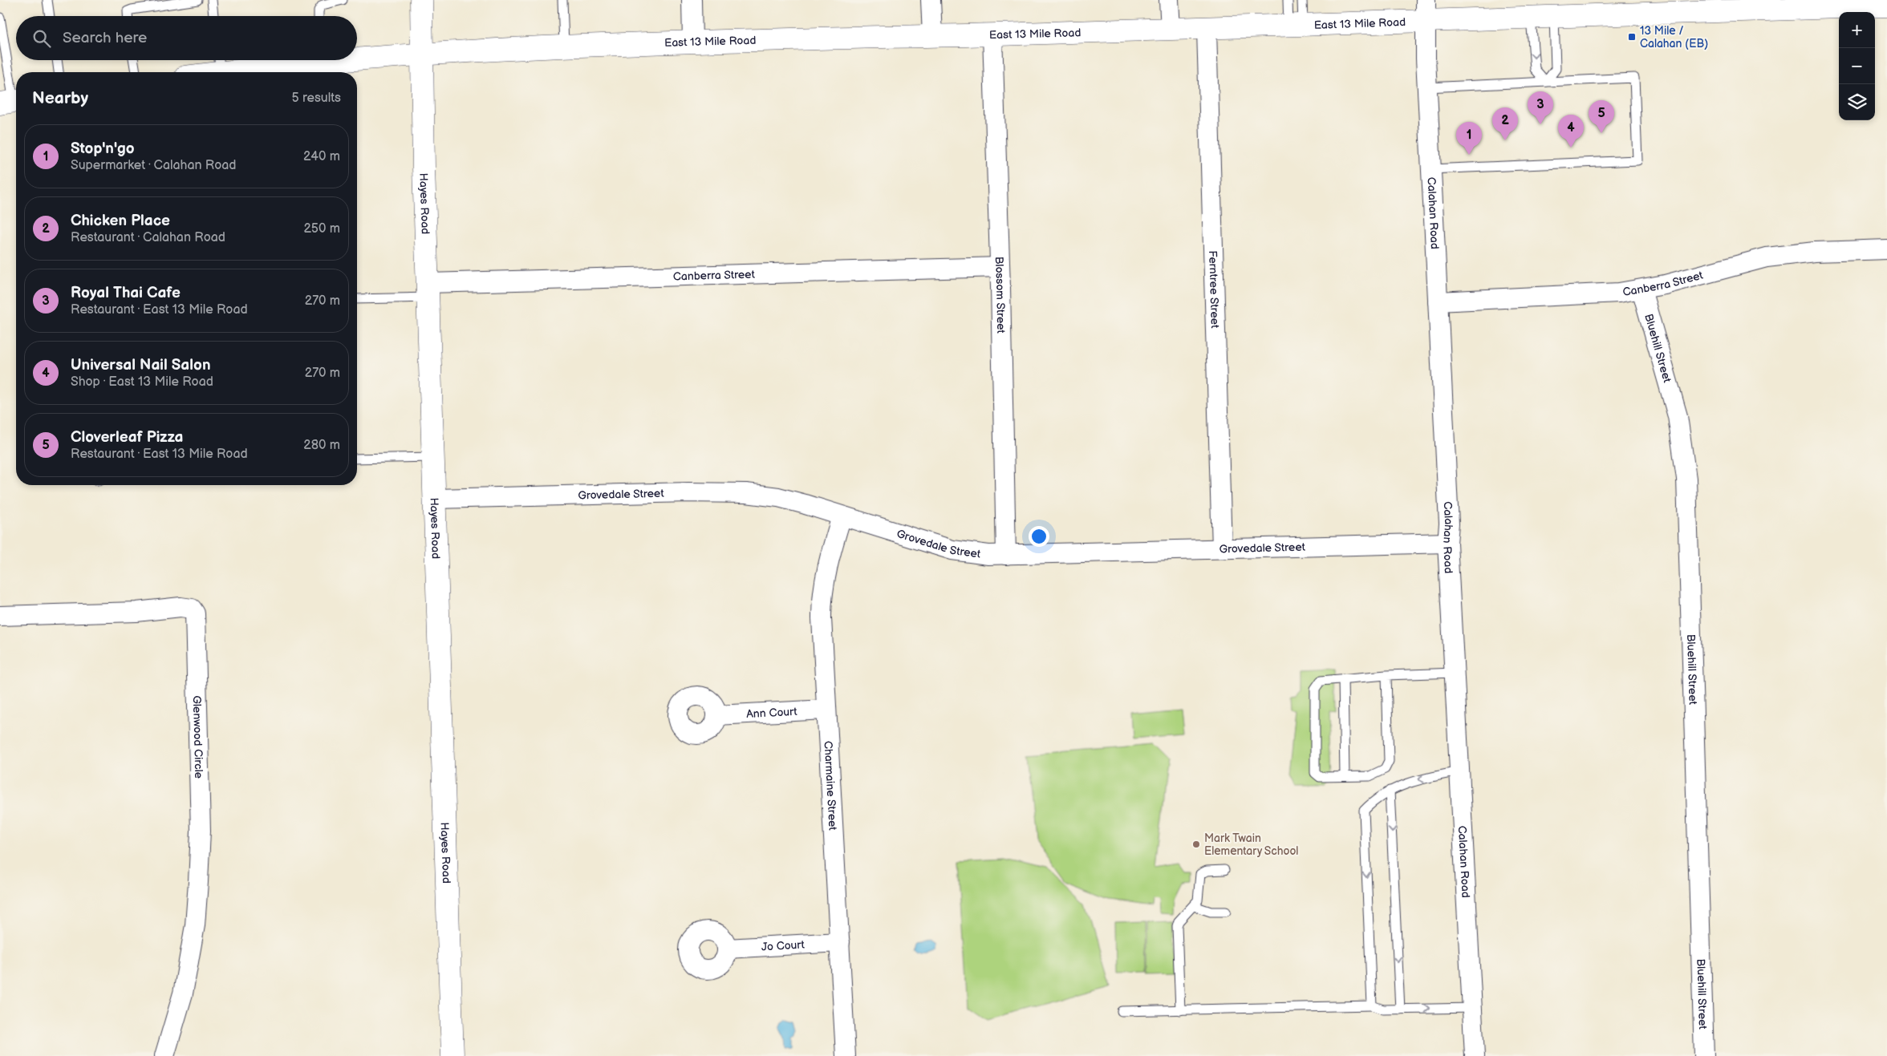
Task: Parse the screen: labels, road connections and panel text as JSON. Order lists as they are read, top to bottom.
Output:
{
  "streets": {
    "main road": ["East 13 Mile Road", "Hayes Road"],
    "street": [
      "Calahan Road",
      "Canberra Street",
      "Ferntree Street",
      "Blossom Street",
      "Bluehill Street",
      "Grovedale Street",
      "Ann Court",
      "Glenwood Circle",
      "Charmaine Street",
      "Jo Court"
    ]
  },
  "crossings": [
    ["East 13 Mile Road", "Hayes Road"],
    ["East 13 Mile Road", "Calahan Road"],
    ["East 13 Mile Road", "Ferntree Street"],
    ["East 13 Mile Road", "Blossom Street"],
    ["Hayes Road", "Canberra Street"],
    ["Hayes Road", "Grovedale Street"],
    ["Calahan Road", "Canberra Street"],
    ["Calahan Road", "Grovedale Street"],
    ["Canberra Street", "Blossom Street"],
    ["Canberra Street", "Bluehill Street"],
    ["Ferntree Street", "Grovedale Street"],
    ["Blossom Street", "Grovedale Street"],
    ["Grovedale Street", "Charmaine Street"],
    ["Ann Court", "Charmaine Street"],
    ["Charmaine Street", "Jo Court"]
  ],
  "places": {
    "transit": ["13 Mile / Calahan (EB)"],
    "other": ["Mark Twain Elementary School"]
  },
  "page": {
    "map_buttons": ["+", "−"],
    "search": "Search here",
    "heading": ["Nearby", "5 results"],
    "pins": [
      "3",
      "5",
      "2",
      "4",
      "1"
    ],
    "list": [
      {
        "mark": "1",
        "name": "Stop'n'go",
        "note": "Supermarket · Calahan Road",
        "value": "240 m"
      },
      {
        "mark": "2",
        "name": "Chicken Place",
        "note": "Restaurant · Calahan Road",
        "value": "250 m"
      },
      {
        "mark": "3",
        "name": "Royal Thai Cafe",
        "note": "Restaurant · East 13 Mile Road",
        "value": "270 m"
      },
      {
        "mark": "4",
        "name": "Universal Nail Salon",
        "note": "Shop · East 13 Mile Road",
        "value": "270 m"
      },
      {
        "mark": "5",
        "name": "Cloverleaf Pizza",
        "note": "Restaurant · East 13 Mile Road",
        "value": "280 m"
      }
    ]
  }
}
